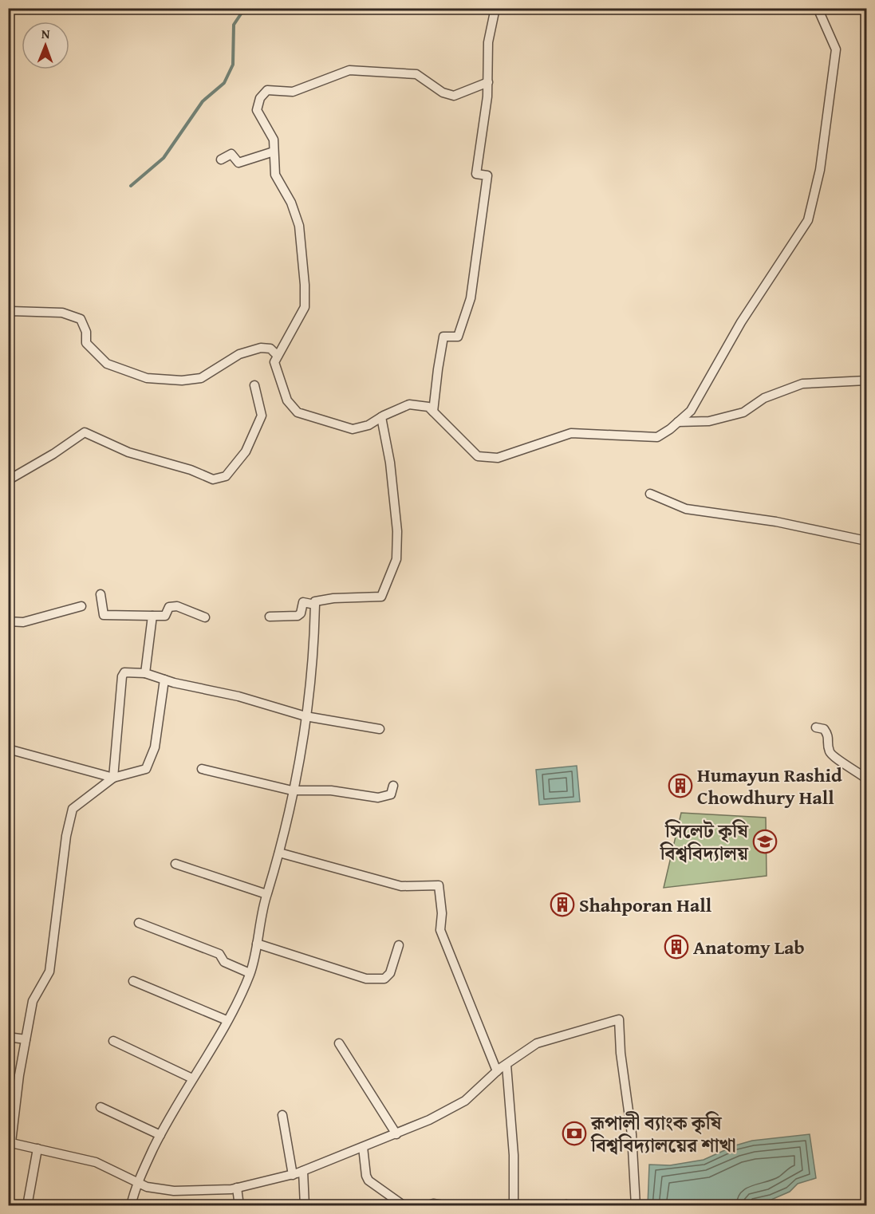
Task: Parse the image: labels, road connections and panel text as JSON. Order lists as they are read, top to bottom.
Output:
{
  "places": {
    "building": ["Humayun Rashid Chowdhury Hall", "Shahporan Hall", "Anatomy Lab"],
    "school or university": ["সিলেট কৃষি বিশ্ববিদ্যালয়"],
    "bank": ["রূপালী ব্যাংক কৃষি বিশ্ববিদ্যালয়ের শাখা"]
  },
  "north": "top"
}
